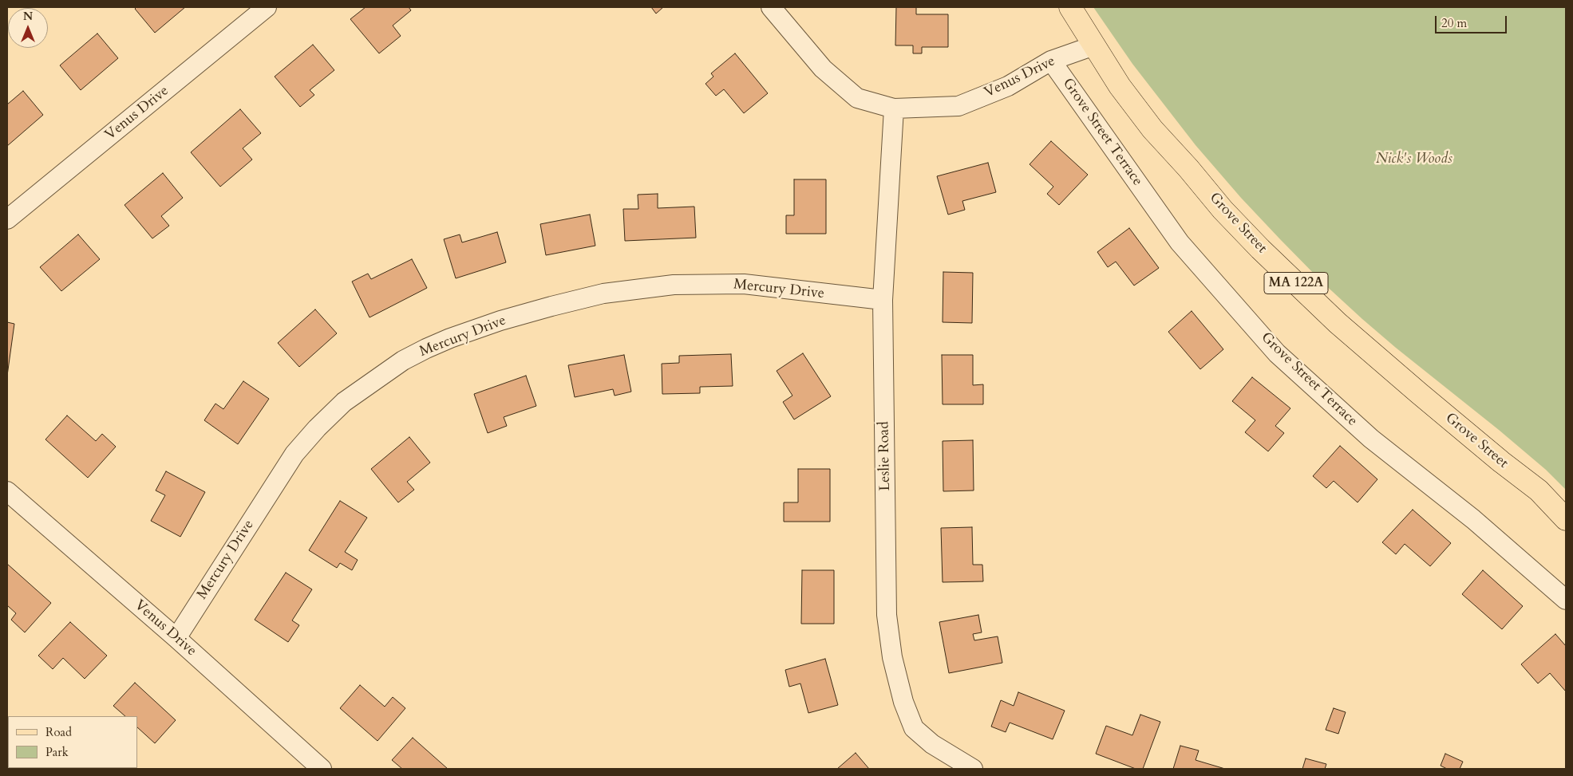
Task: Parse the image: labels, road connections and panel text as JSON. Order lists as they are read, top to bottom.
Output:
{
  "streets": {
    "main road": ["Grove Street", "MA 122A"],
    "street": [
      "Venus Drive",
      "Grove Street Terrace",
      "Mercury Drive",
      "Leslie Road"
    ]
  },
  "crossings": [
    ["Venus Drive", "Grove Street Terrace"],
    ["Venus Drive", "Grove Street"],
    ["Venus Drive", "Mercury Drive"],
    ["Venus Drive", "Leslie Road"],
    ["Mercury Drive", "Leslie Road"]
  ],
  "parks": ["Nick's Woods"],
  "legend": ["Road", "Park"],
  "scale_bar": "20 m",
  "north": "top"
}
